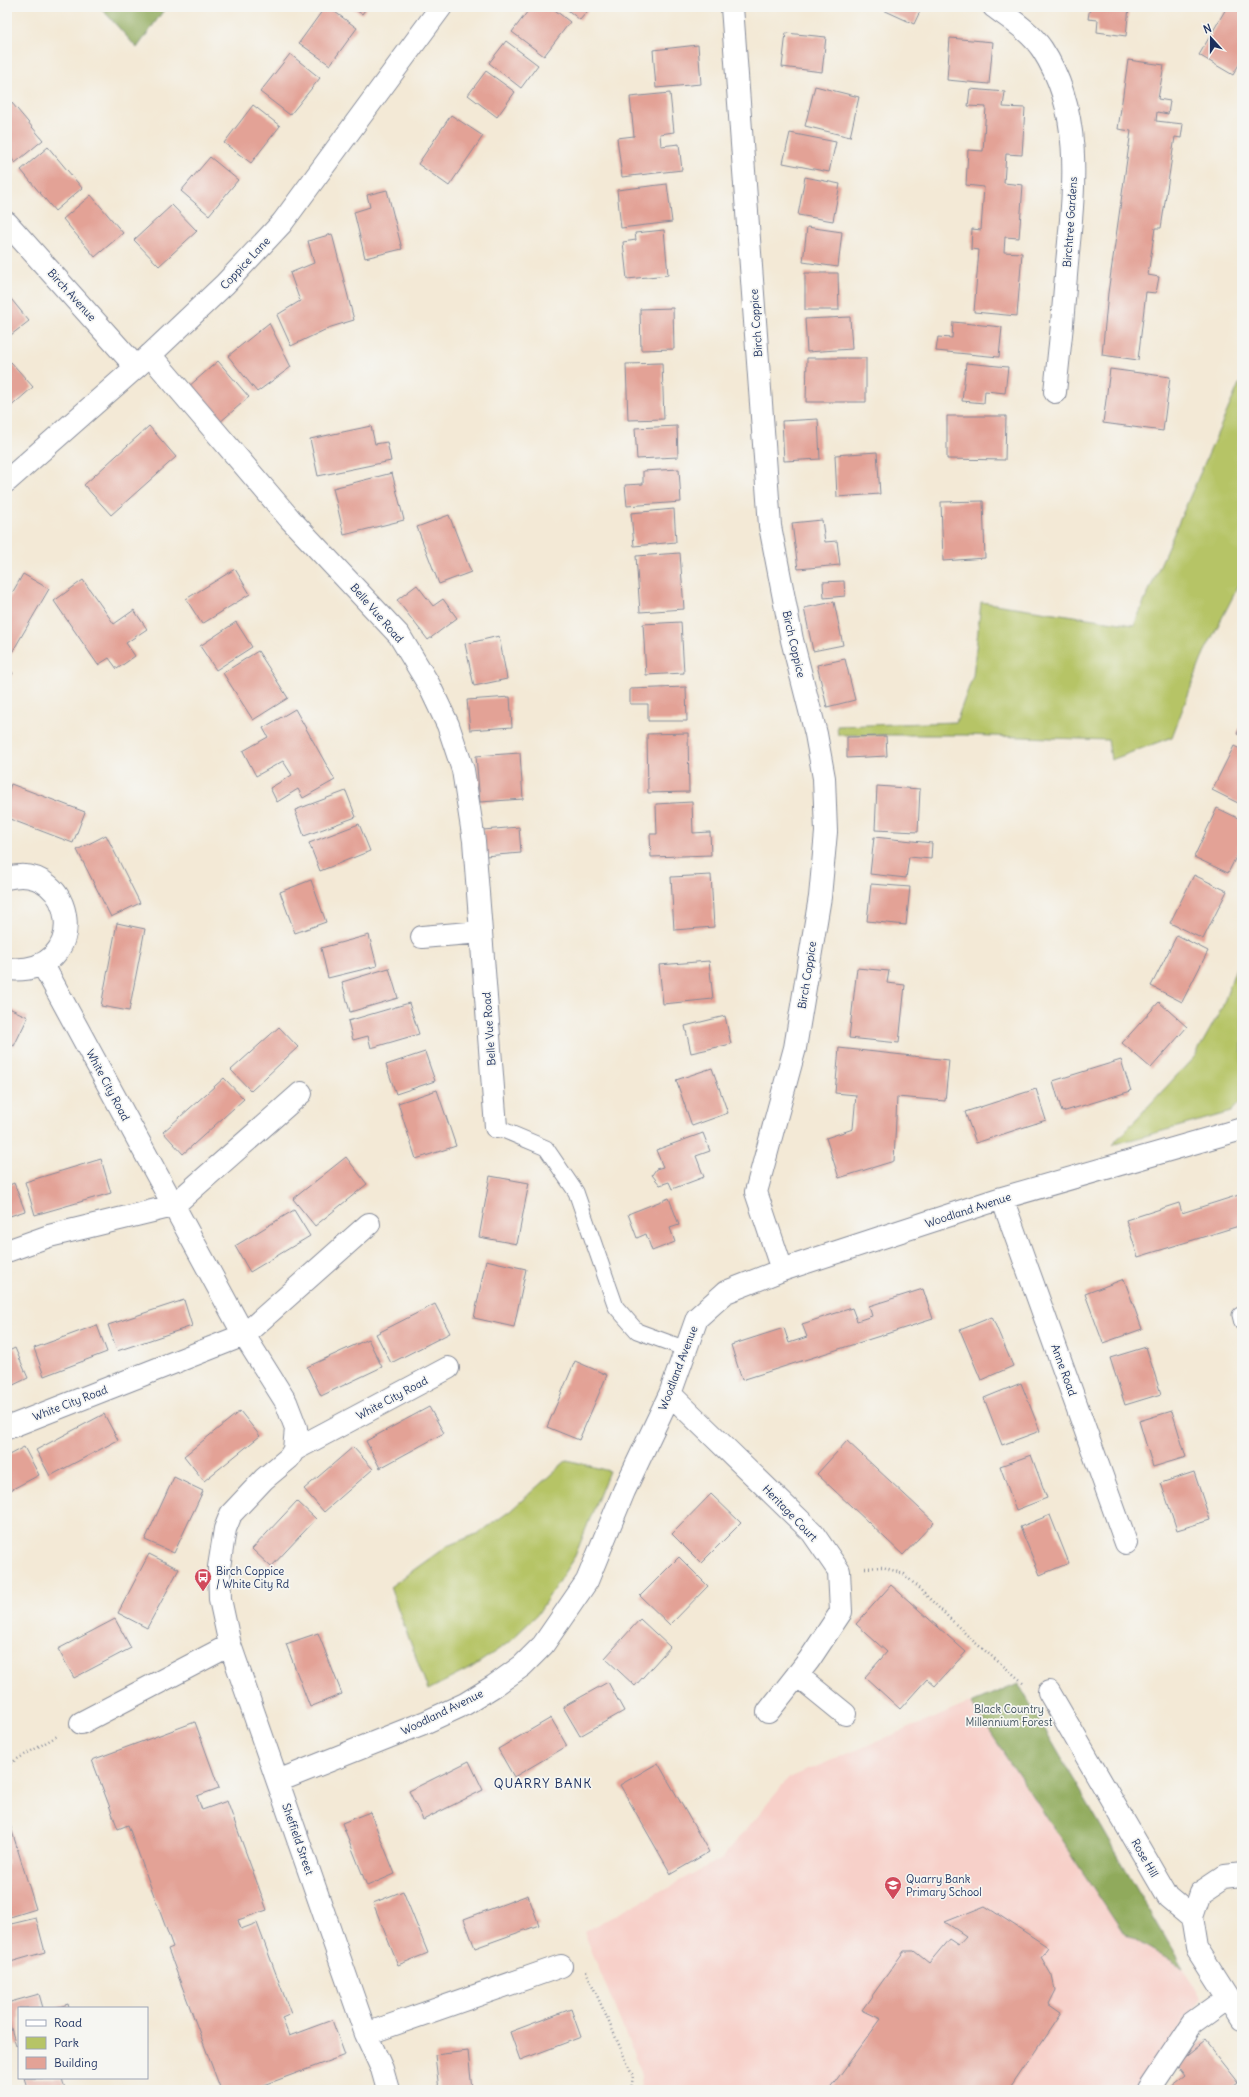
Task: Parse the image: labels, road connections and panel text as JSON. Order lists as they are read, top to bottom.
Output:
{
  "streets": {
    "street": [
      "Birchtree Gardens",
      "Coppice Lane",
      "Birch Avenue",
      "Birch Coppice",
      "Belle Vue Road",
      "White City Road",
      "Woodland Avenue",
      "Anne Road",
      "Heritage Court",
      "Sheffield Street",
      "Rose Hill"
    ]
  },
  "crossings": [
    ["Coppice Lane", "Birch Avenue"],
    ["Coppice Lane", "Belle Vue Road"],
    ["Birch Avenue", "Belle Vue Road"],
    ["Birch Coppice", "Woodland Avenue"],
    ["White City Road", "Sheffield Street"],
    ["Woodland Avenue", "Anne Road"],
    ["Woodland Avenue", "Heritage Court"],
    ["Woodland Avenue", "Sheffield Street"]
  ],
  "districts": ["QUARRY BANK"],
  "parks": ["Black Country Millennium Forest"],
  "places": {
    "bus stop": ["Birch Coppice / White City Rd"],
    "school or university": ["Quarry Bank Primary School"]
  },
  "legend": ["Road", "Park", "Building"],
  "north": "top"
}
